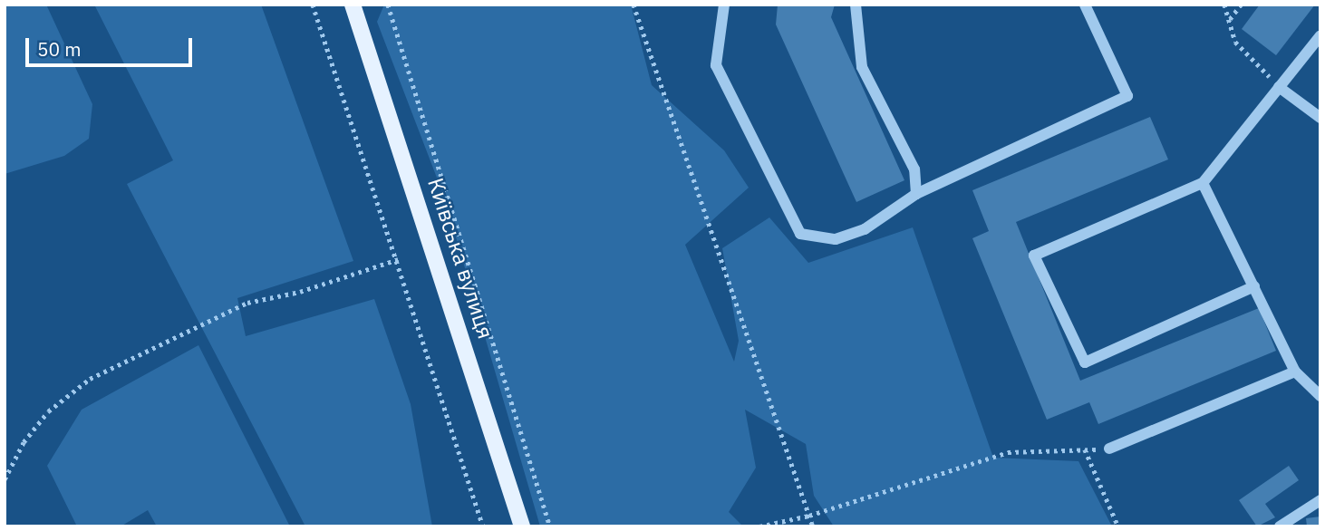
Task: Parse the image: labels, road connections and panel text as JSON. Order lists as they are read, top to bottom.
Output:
{
  "streets": {
    "main road": ["Київська вулиця"]
  },
  "scale_bar": "50 m"
}
